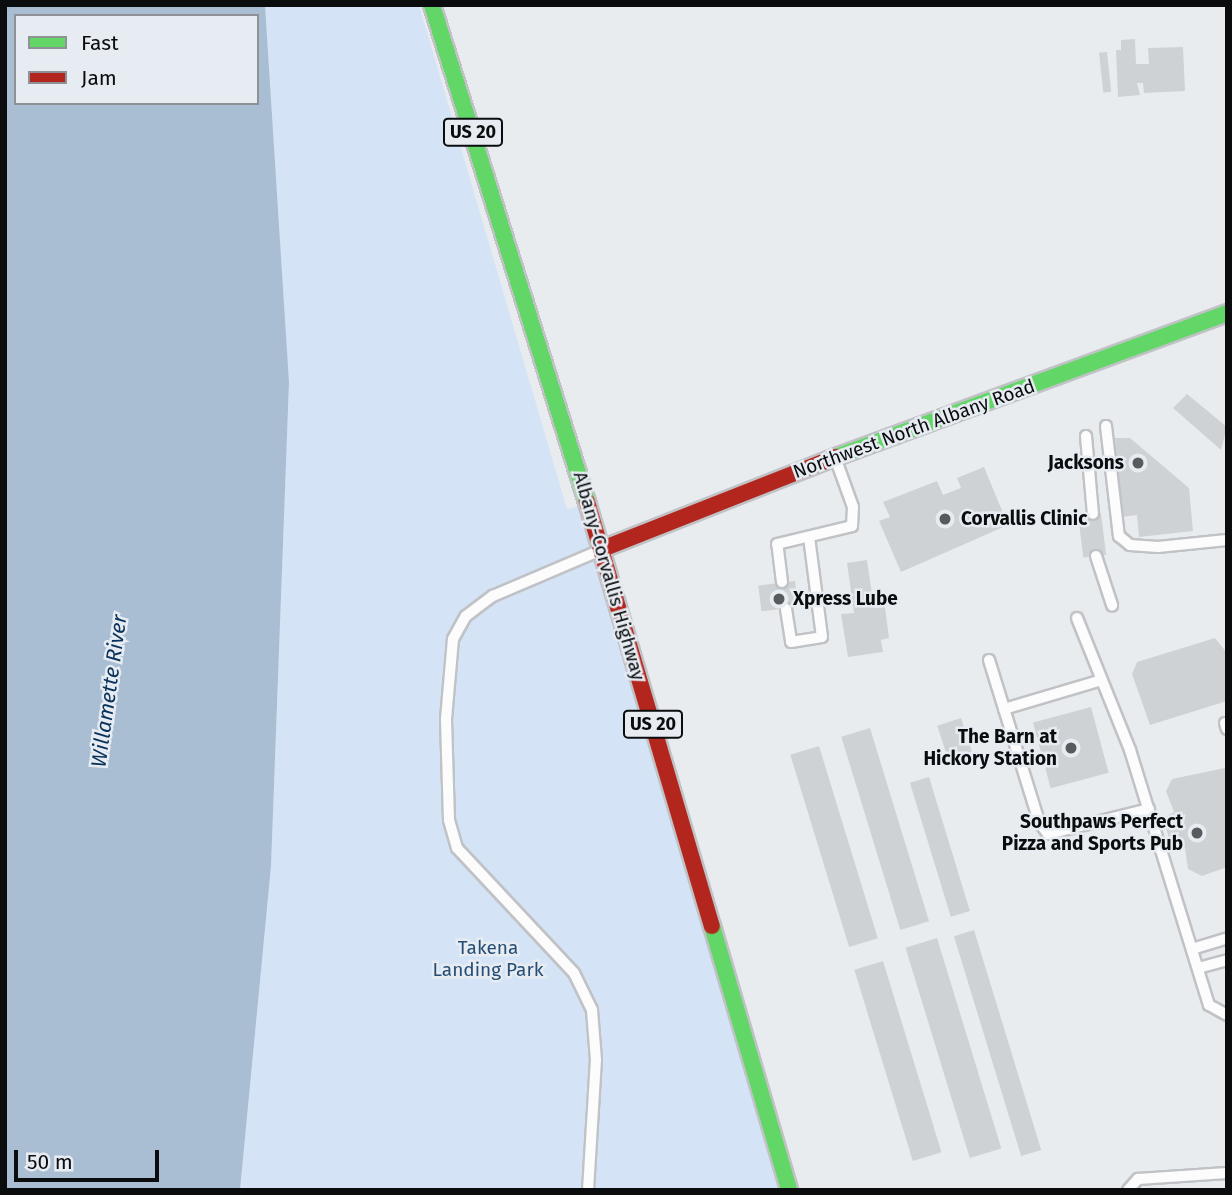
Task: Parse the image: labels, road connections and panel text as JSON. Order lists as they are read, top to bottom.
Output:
{
  "streets": {
    "main road": ["US 20", "Northwest North Albany Road", "Albany-Corvallis Highway"]
  },
  "crossings": [
    ["Northwest North Albany Road", "Albany-Corvallis Highway"]
  ],
  "water": ["Willamette River"],
  "parks": ["Takena Landing Park"],
  "places": [
    "Jacksons",
    "Corvallis Clinic",
    "Xpress Lube",
    "The Barn at Hickory Station",
    "Southpaws Perfect Pizza and Sports Pub"
  ],
  "legend": ["Fast", "Jam"],
  "scale_bar": "50 m"
}
